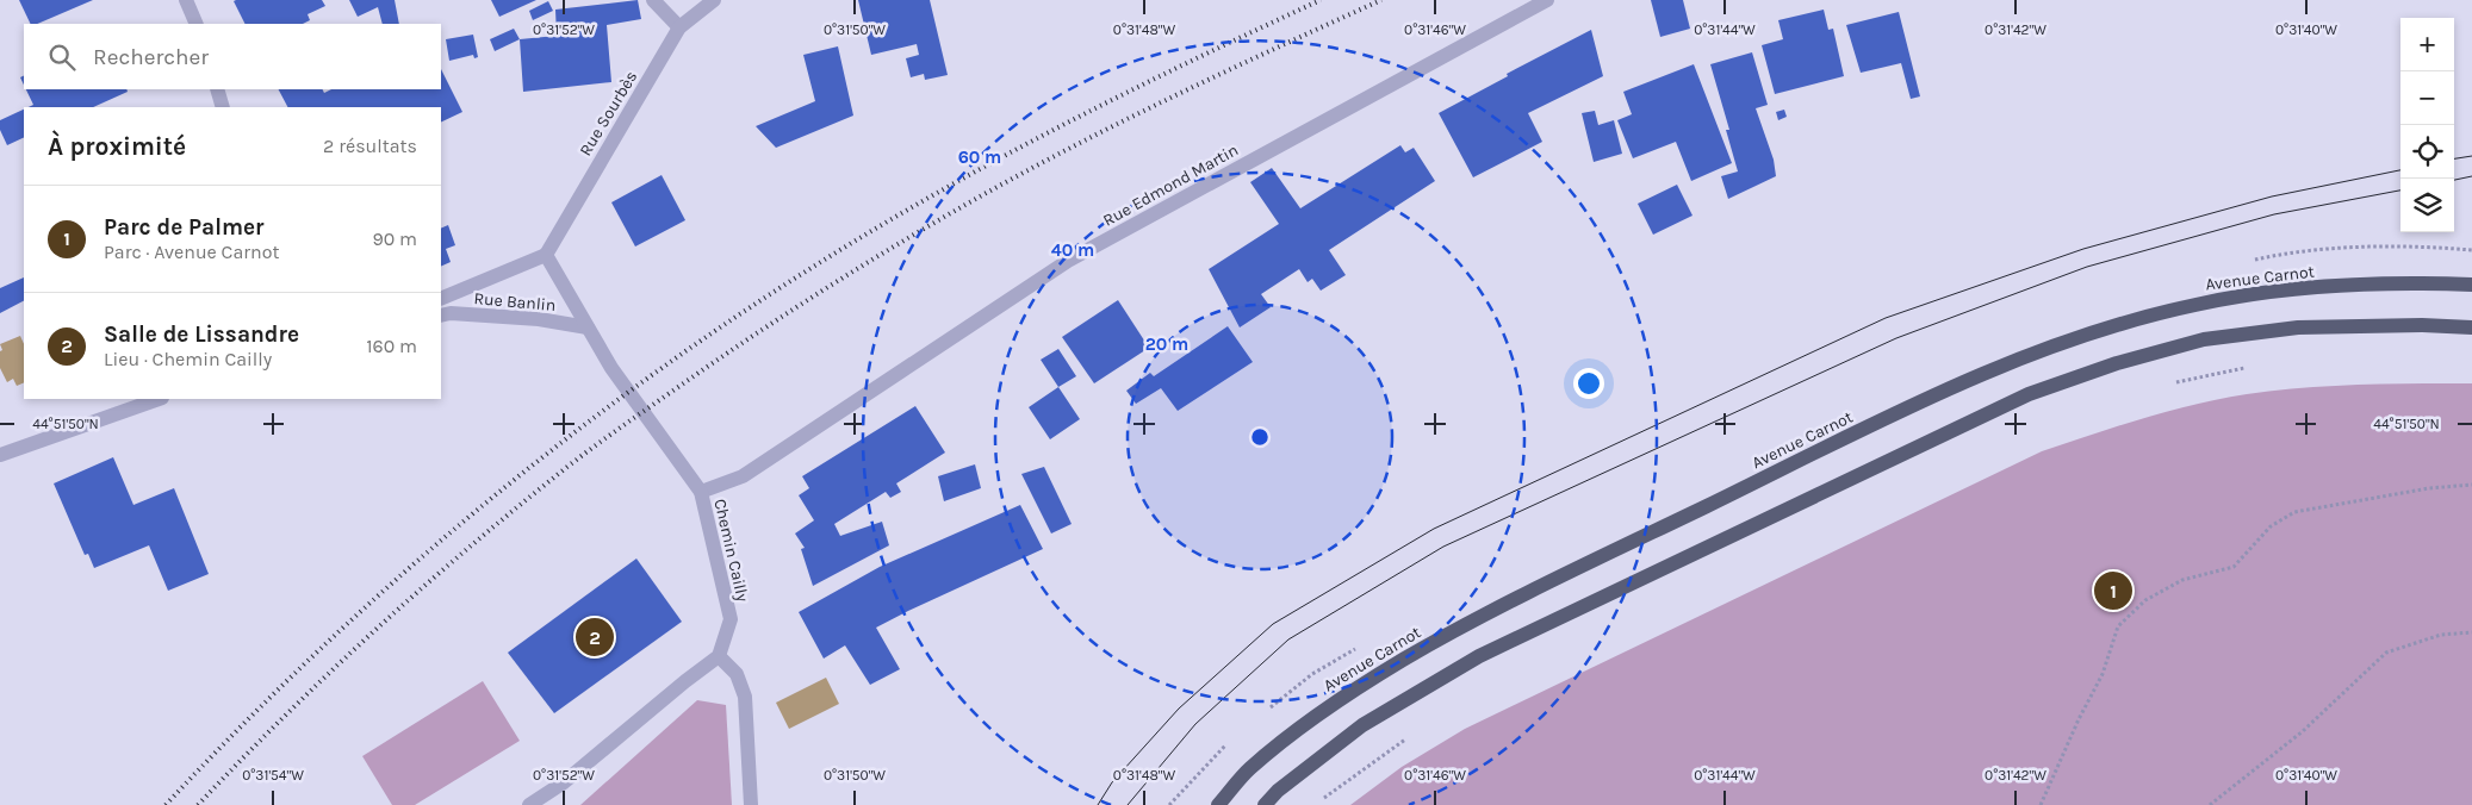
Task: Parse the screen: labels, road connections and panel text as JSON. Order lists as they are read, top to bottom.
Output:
{
  "streets": {
    "main road": ["Avenue Carnot"],
    "street": [
      "Rue Sourbès",
      "Rue Edmond Martin",
      "Rue Banlin",
      "Chemin Cailly"
    ]
  },
  "crossings": [
    ["Rue Sourbès", "Rue Banlin"],
    ["Rue Sourbès", "Chemin Cailly"],
    ["Rue Edmond Martin", "Chemin Cailly"],
    ["Rue Banlin", "Chemin Cailly"]
  ],
  "page": {
    "map_buttons": ["+", "−"],
    "search": "Rechercher",
    "heading": ["À proximité", "2 résultats"],
    "list": [
      {
        "mark": "1",
        "name": "Parc de Palmer",
        "note": "Parc · Avenue Carnot",
        "value": "90 m"
      },
      {
        "mark": "2",
        "name": "Salle de Lissandre",
        "note": "Lieu · Chemin Cailly",
        "value": "160 m"
      }
    ],
    "pins": ["1", "2"]
  },
  "coordinates": [
    "0°31'52\"W",
    "0°31'50\"W",
    "0°31'48\"W",
    "0°31'46\"W",
    "0°31'44\"W",
    "0°31'42\"W",
    "0°31'40\"W",
    "44°51'50\"N",
    "0°31'54\"W"
  ],
  "rings": ["60 m", "40 m", "20 m"]
}
